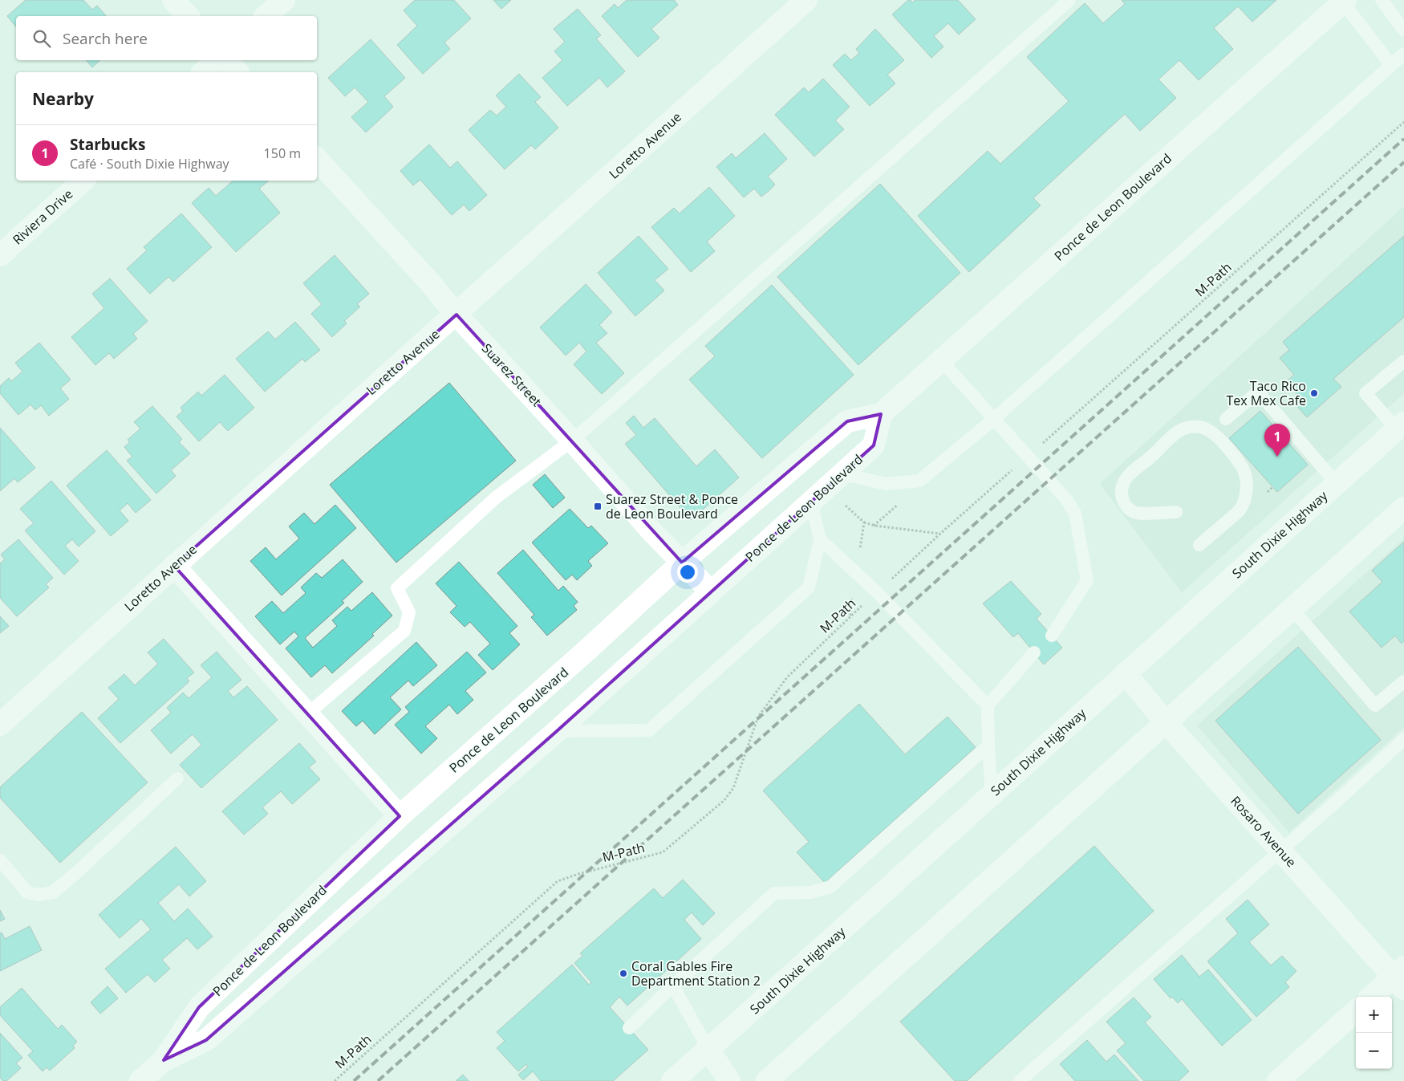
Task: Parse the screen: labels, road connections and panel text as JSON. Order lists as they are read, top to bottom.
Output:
{
  "streets": {
    "main road": [
      "Loretto Avenue",
      "Ponce de Leon Boulevard",
      "Riviera Drive",
      "Suarez Street",
      "South Dixie Highway",
      "Rosaro Avenue"
    ],
    "path": ["M-Path"]
  },
  "crossings": [
    ["Loretto Avenue", "Suarez Street"],
    ["Ponce de Leon Boulevard", "Suarez Street"],
    ["South Dixie Highway", "Rosaro Avenue"]
  ],
  "places": {
    "other": ["Taco Rico Tex Mex Cafe", "Coral Gables Fire Department Station 2"],
    "transit": ["Suarez Street & Ponce de Leon Boulevard"]
  },
  "page": {
    "search": "Search here",
    "heading": "Nearby",
    "list": [
      {
        "mark": "1",
        "name": "Starbucks",
        "note": "Café · South Dixie Highway",
        "value": "150 m"
      }
    ],
    "pins": "1",
    "map_buttons": ["+", "−"]
  }
}
